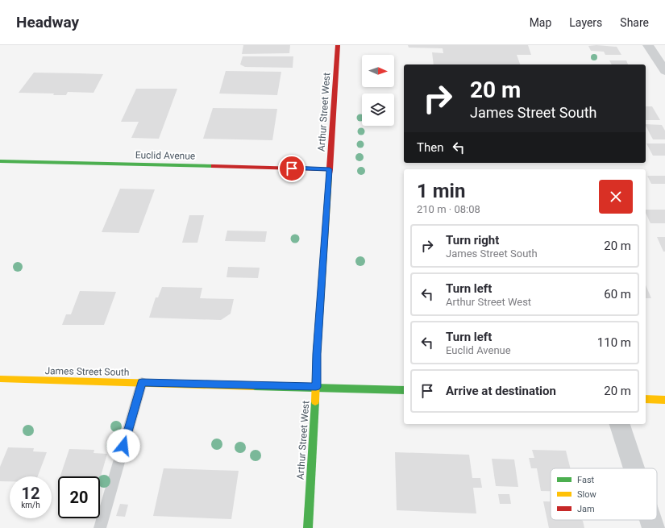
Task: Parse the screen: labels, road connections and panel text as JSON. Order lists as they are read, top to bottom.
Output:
{
  "streets": {
    "street": ["Arthur Street West", "Euclid Avenue", "James Street South"]
  },
  "crossings": [
    ["Arthur Street West", "Euclid Avenue"],
    ["Arthur Street West", "James Street South"]
  ],
  "legend": ["Fast", "Slow", "Jam"],
  "north": "right",
  "page": {
    "header": "Headway",
    "nav": ["Map", "Layers", "Share"],
    "turn": ["20 m", "James Street South"],
    "then": "Then",
    "heading": ["1 min", "210 m · 08:08"],
    "list": [
      {
        "name": "Turn right",
        "note": "James Street South",
        "value": "20 m"
      },
      {
        "name": "Turn left",
        "note": "Arthur Street West",
        "value": "60 m"
      },
      {
        "name": "Turn left",
        "note": "Euclid Avenue",
        "value": "110 m"
      },
      {
        "name": "Arrive at destination",
        "value": "20 m"
      }
    ],
    "speed": "12 km/h",
    "limit": "20"
  }
}
